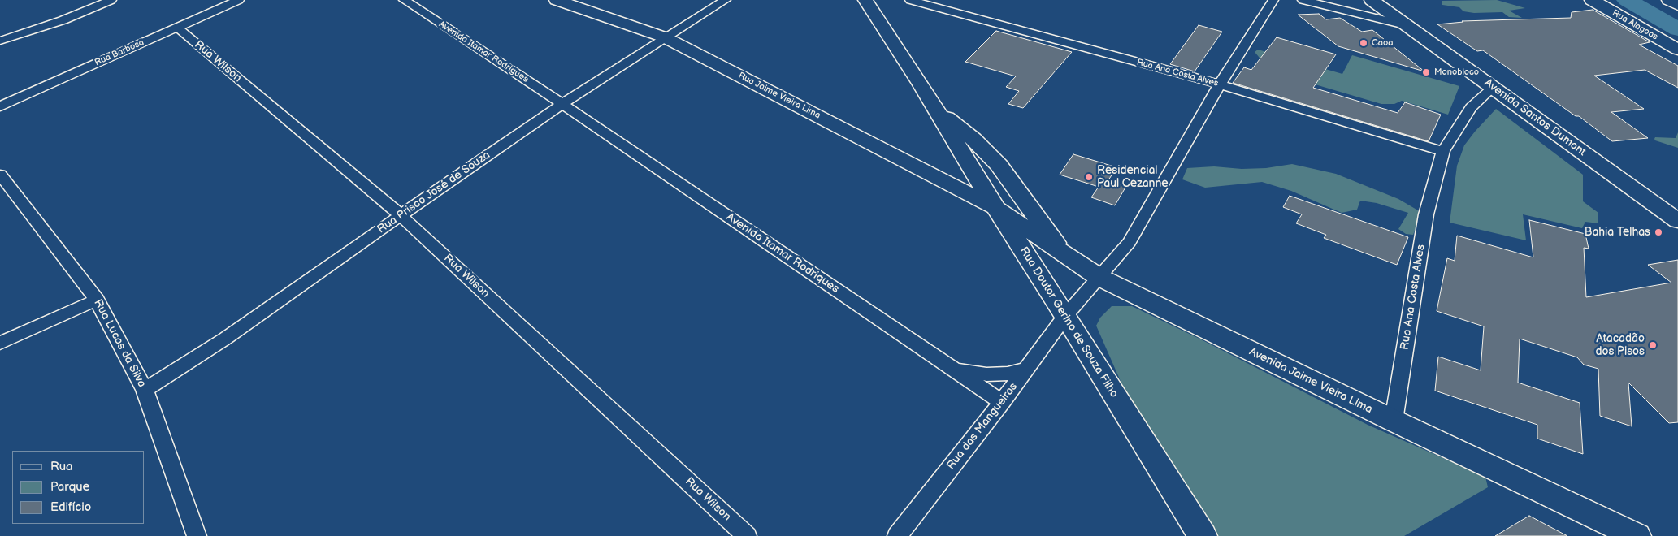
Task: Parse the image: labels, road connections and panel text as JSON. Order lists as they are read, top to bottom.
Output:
{
  "streets": {
    "main road": [
      "Rua Alagoas",
      "Rua Jaime Vieira Lima",
      "Avenida Santos Dumont",
      "Rua Doutor Gerino de Souza Filho",
      "Avenida Jaime Vieira Lima"
    ],
    "street": [
      "Avenida Itamar Rodrigues",
      "Rua Barbosa",
      "Rua Wilson",
      "Rua Ana Costa Alves",
      "Rua Prisco José de Souza",
      "Avenida Itamar Rodriques",
      "Rua Lucas da Silva",
      "Rua das Mangueiras"
    ]
  },
  "crossings": [
    ["Avenida Itamar Rodrigues", "Rua Prisco José de Souza"],
    ["Avenida Itamar Rodrigues", "Avenida Itamar Rodriques"],
    ["Rua Barbosa", "Rua Wilson"],
    ["Rua Wilson", "Rua Prisco José de Souza"],
    ["Rua Ana Costa Alves", "Avenida Santos Dumont"],
    ["Rua Ana Costa Alves", "Avenida Jaime Vieira Lima"],
    ["Rua Ana Costa Alves", "Rua das Mangueiras"],
    ["Rua Jaime Vieira Lima", "Rua Prisco José de Souza"],
    ["Rua Jaime Vieira Lima", "Rua Doutor Gerino de Souza Filho"],
    ["Rua Jaime Vieira Lima", "Avenida Jaime Vieira Lima"],
    ["Rua Prisco José de Souza", "Avenida Itamar Rodriques"],
    ["Rua Prisco José de Souza", "Rua Lucas da Silva"],
    ["Avenida Itamar Rodriques", "Rua das Mangueiras"],
    ["Rua Doutor Gerino de Souza Filho", "Avenida Jaime Vieira Lima"],
    ["Rua Doutor Gerino de Souza Filho", "Rua das Mangueiras"],
    ["Avenida Jaime Vieira Lima", "Rua das Mangueiras"]
  ],
  "places": [
    "Caoa",
    "Monobloco",
    "Residencial Paul Cezanne",
    "Bahia Telhas",
    "Atacadão dos Pisos"
  ],
  "legend": ["Rua", "Parque", "Edifício"]
}
